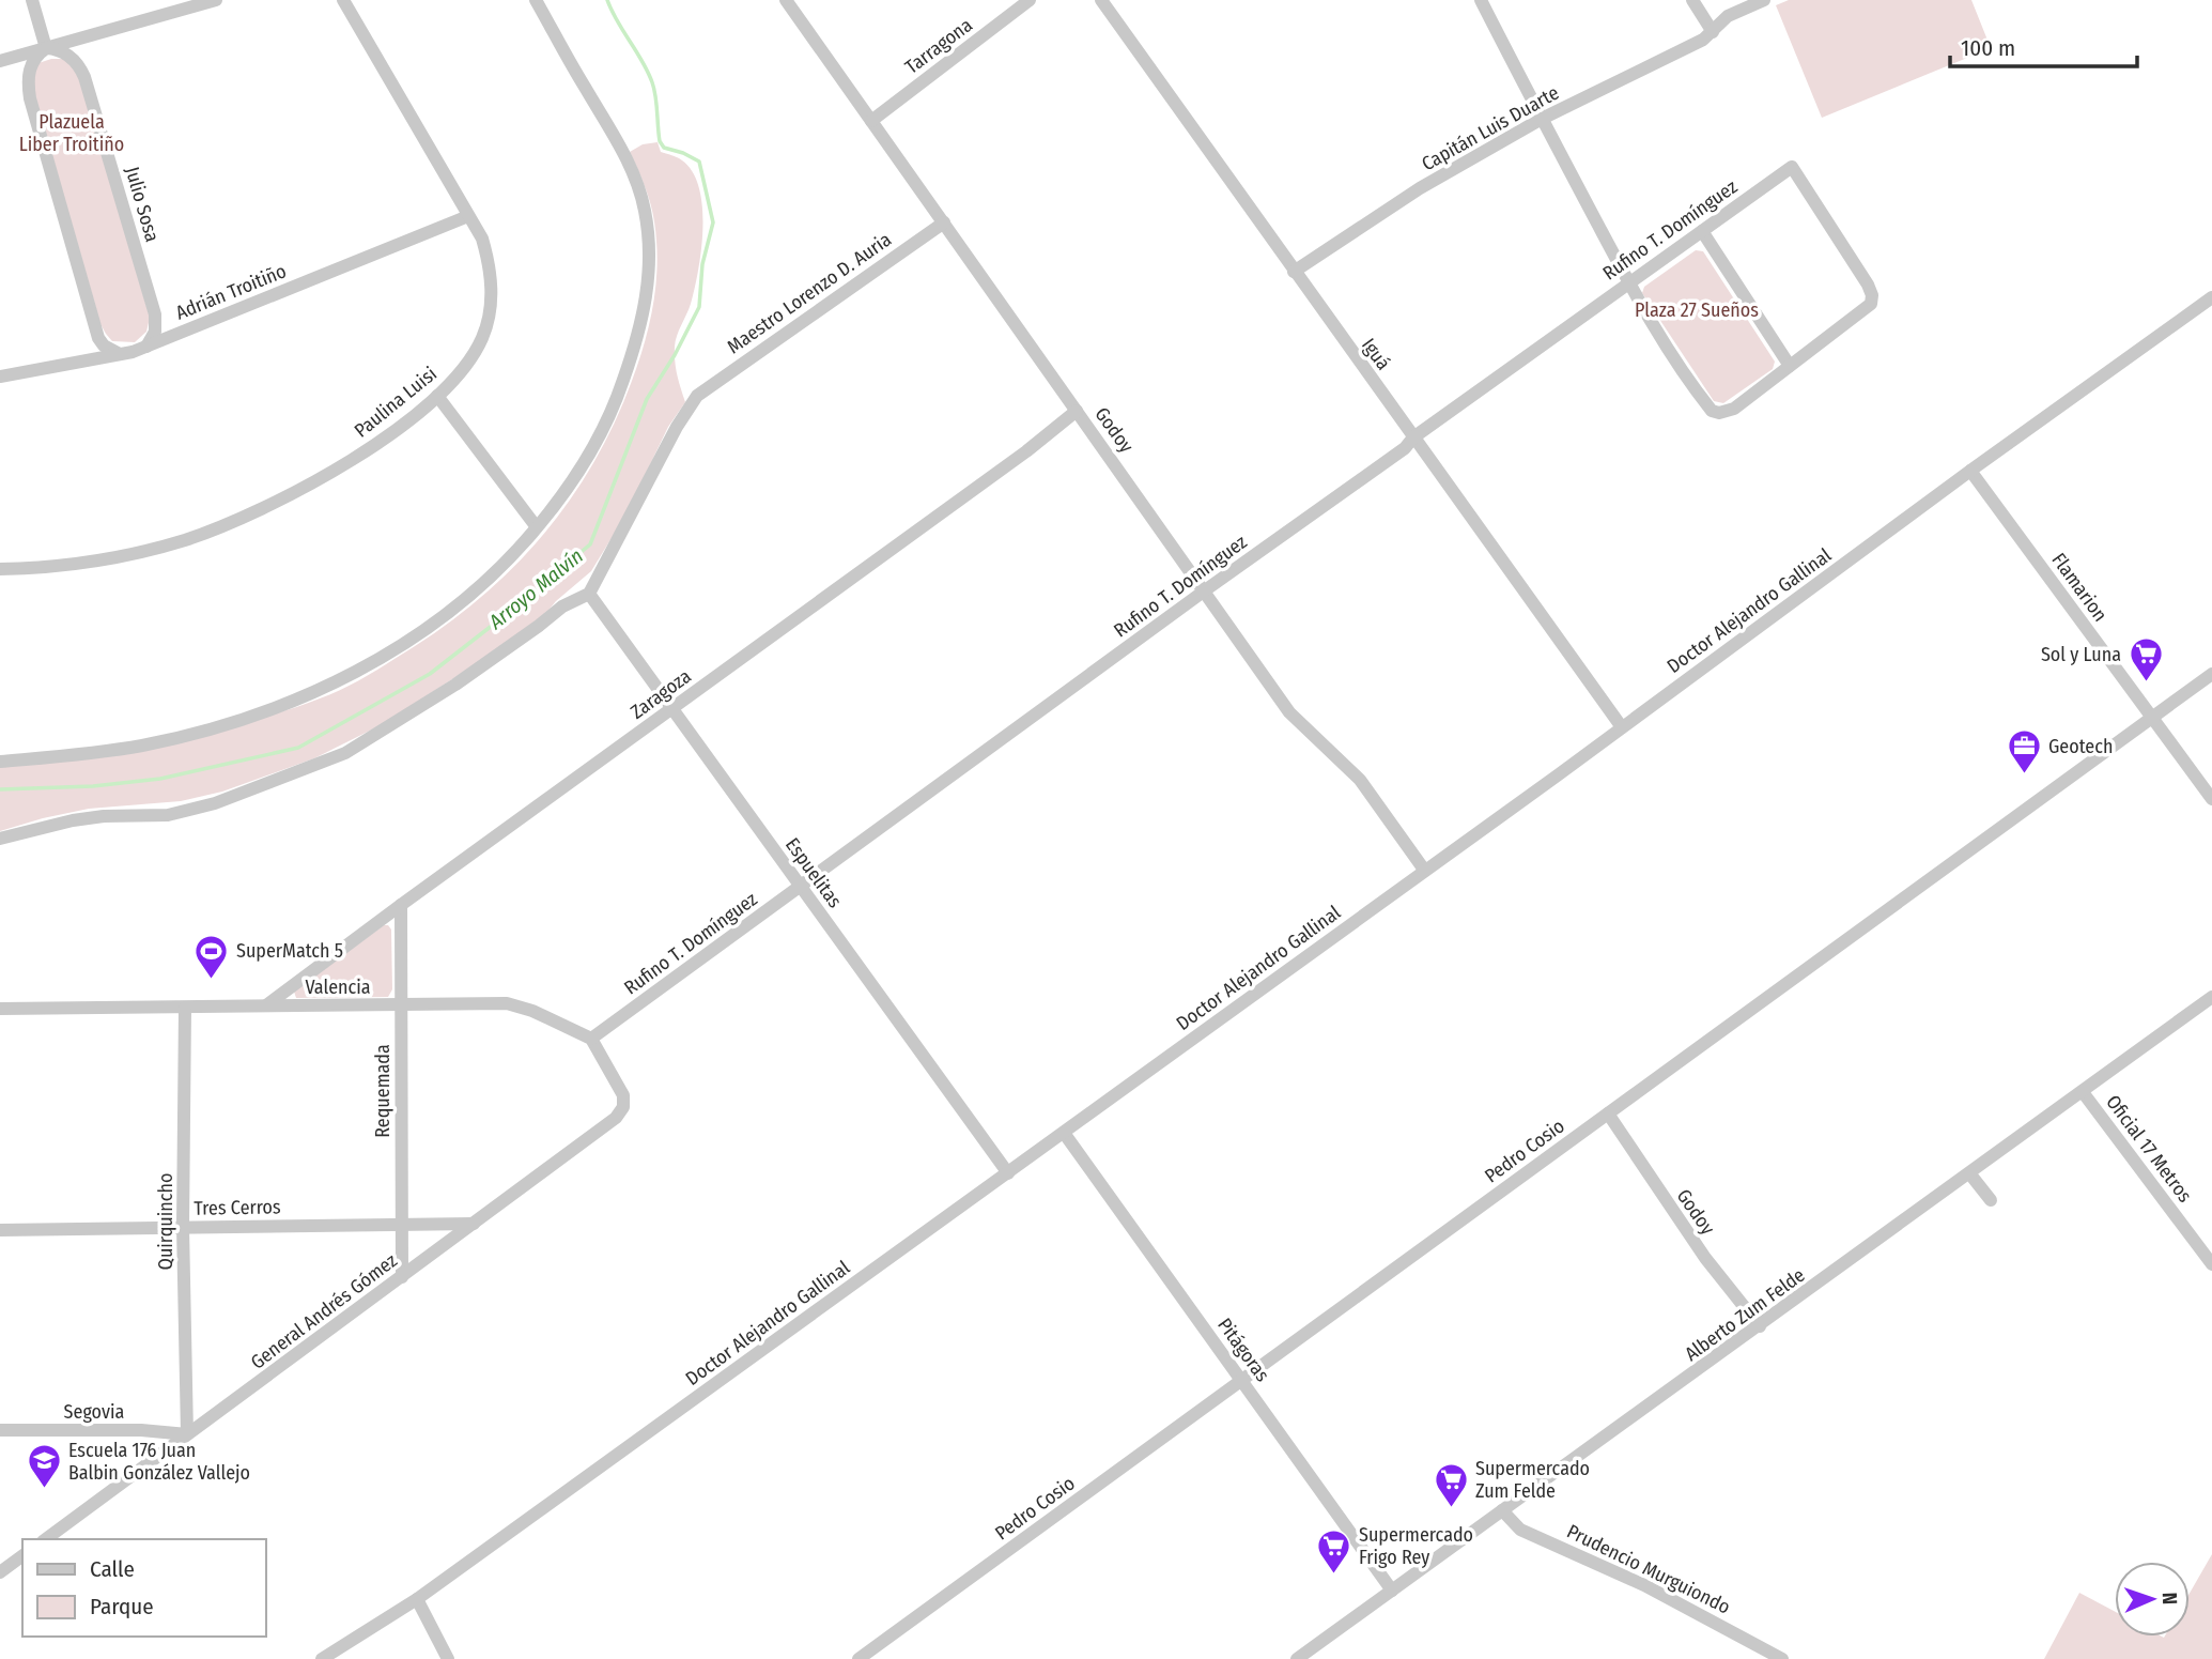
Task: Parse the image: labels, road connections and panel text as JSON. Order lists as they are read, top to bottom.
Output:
{
  "streets": {
    "street": [
      "Tarragona",
      "Capitán Luis Duarte",
      "Julio Sosa",
      "Rufino T. Domínguez",
      "Adrián Troitiño",
      "Maestro Lorenzo D. Auria",
      "Iguá",
      "Paulina Luisi",
      "Godoy",
      "Flamarion",
      "Doctor Alejandro Gallinal",
      "Zaragoza",
      "Espuelitas",
      "Valencia",
      "Requemada",
      "Oficial 17 Metros",
      "Pedro Cosio",
      "Tres Cerros",
      "Quirquincho",
      "General Andrés Gómez",
      "Alberto Zum Felde",
      "Pitágoras",
      "Segovia",
      "Prudencio Murguiondo"
    ]
  },
  "crossings": [
    ["Tarragona", "Godoy"],
    ["Capitán Luis Duarte", "Iguá"],
    ["Julio Sosa", "Adrián Troitiño"],
    ["Rufino T. Domínguez", "Iguá"],
    ["Rufino T. Domínguez", "Godoy"],
    ["Rufino T. Domínguez", "Espuelitas"],
    ["Rufino T. Domínguez", "Valencia"],
    ["Rufino T. Domínguez", "General Andrés Gómez"],
    ["Adrián Troitiño", "Paulina Luisi"],
    ["Maestro Lorenzo D. Auria", "Godoy"],
    ["Maestro Lorenzo D. Auria", "Espuelitas"],
    ["Iguá", "Doctor Alejandro Gallinal"],
    ["Godoy", "Doctor Alejandro Gallinal"],
    ["Godoy", "Zaragoza"],
    ["Godoy", "Pedro Cosio"],
    ["Godoy", "Alberto Zum Felde"],
    ["Flamarion", "Doctor Alejandro Gallinal"],
    ["Flamarion", "Pedro Cosio"],
    ["Doctor Alejandro Gallinal", "Espuelitas"],
    ["Doctor Alejandro Gallinal", "Pitágoras"],
    ["Zaragoza", "Espuelitas"],
    ["Zaragoza", "Valencia"],
    ["Zaragoza", "Requemada"],
    ["Valencia", "Requemada"],
    ["Valencia", "Quirquincho"],
    ["Valencia", "General Andrés Gómez"],
    ["Requemada", "Tres Cerros"],
    ["Requemada", "General Andrés Gómez"],
    ["Oficial 17 Metros", "Alberto Zum Felde"],
    ["Pedro Cosio", "Pitágoras"],
    ["Tres Cerros", "Quirquincho"],
    ["Tres Cerros", "General Andrés Gómez"],
    ["Quirquincho", "General Andrés Gómez"],
    ["Quirquincho", "Segovia"],
    ["General Andrés Gómez", "Segovia"],
    ["Alberto Zum Felde", "Pitágoras"],
    ["Alberto Zum Felde", "Prudencio Murguiondo"]
  ],
  "water": ["Arroyo Malvín"],
  "parks": ["Plazuela Liber Troitiño", "Plaza 27 Sueños"],
  "places": {
    "supermarket": ["Sol y Luna", "Supermercado Zum Felde", "Supermercado Frigo Rey"],
    "office": ["Geotech"],
    "sports": ["SuperMatch 5"],
    "school or university": ["Escuela 176 Juan Balbin González Vallejo"]
  },
  "legend": ["Calle", "Parque"],
  "scale_bar": "100 m",
  "north": "right"
}
